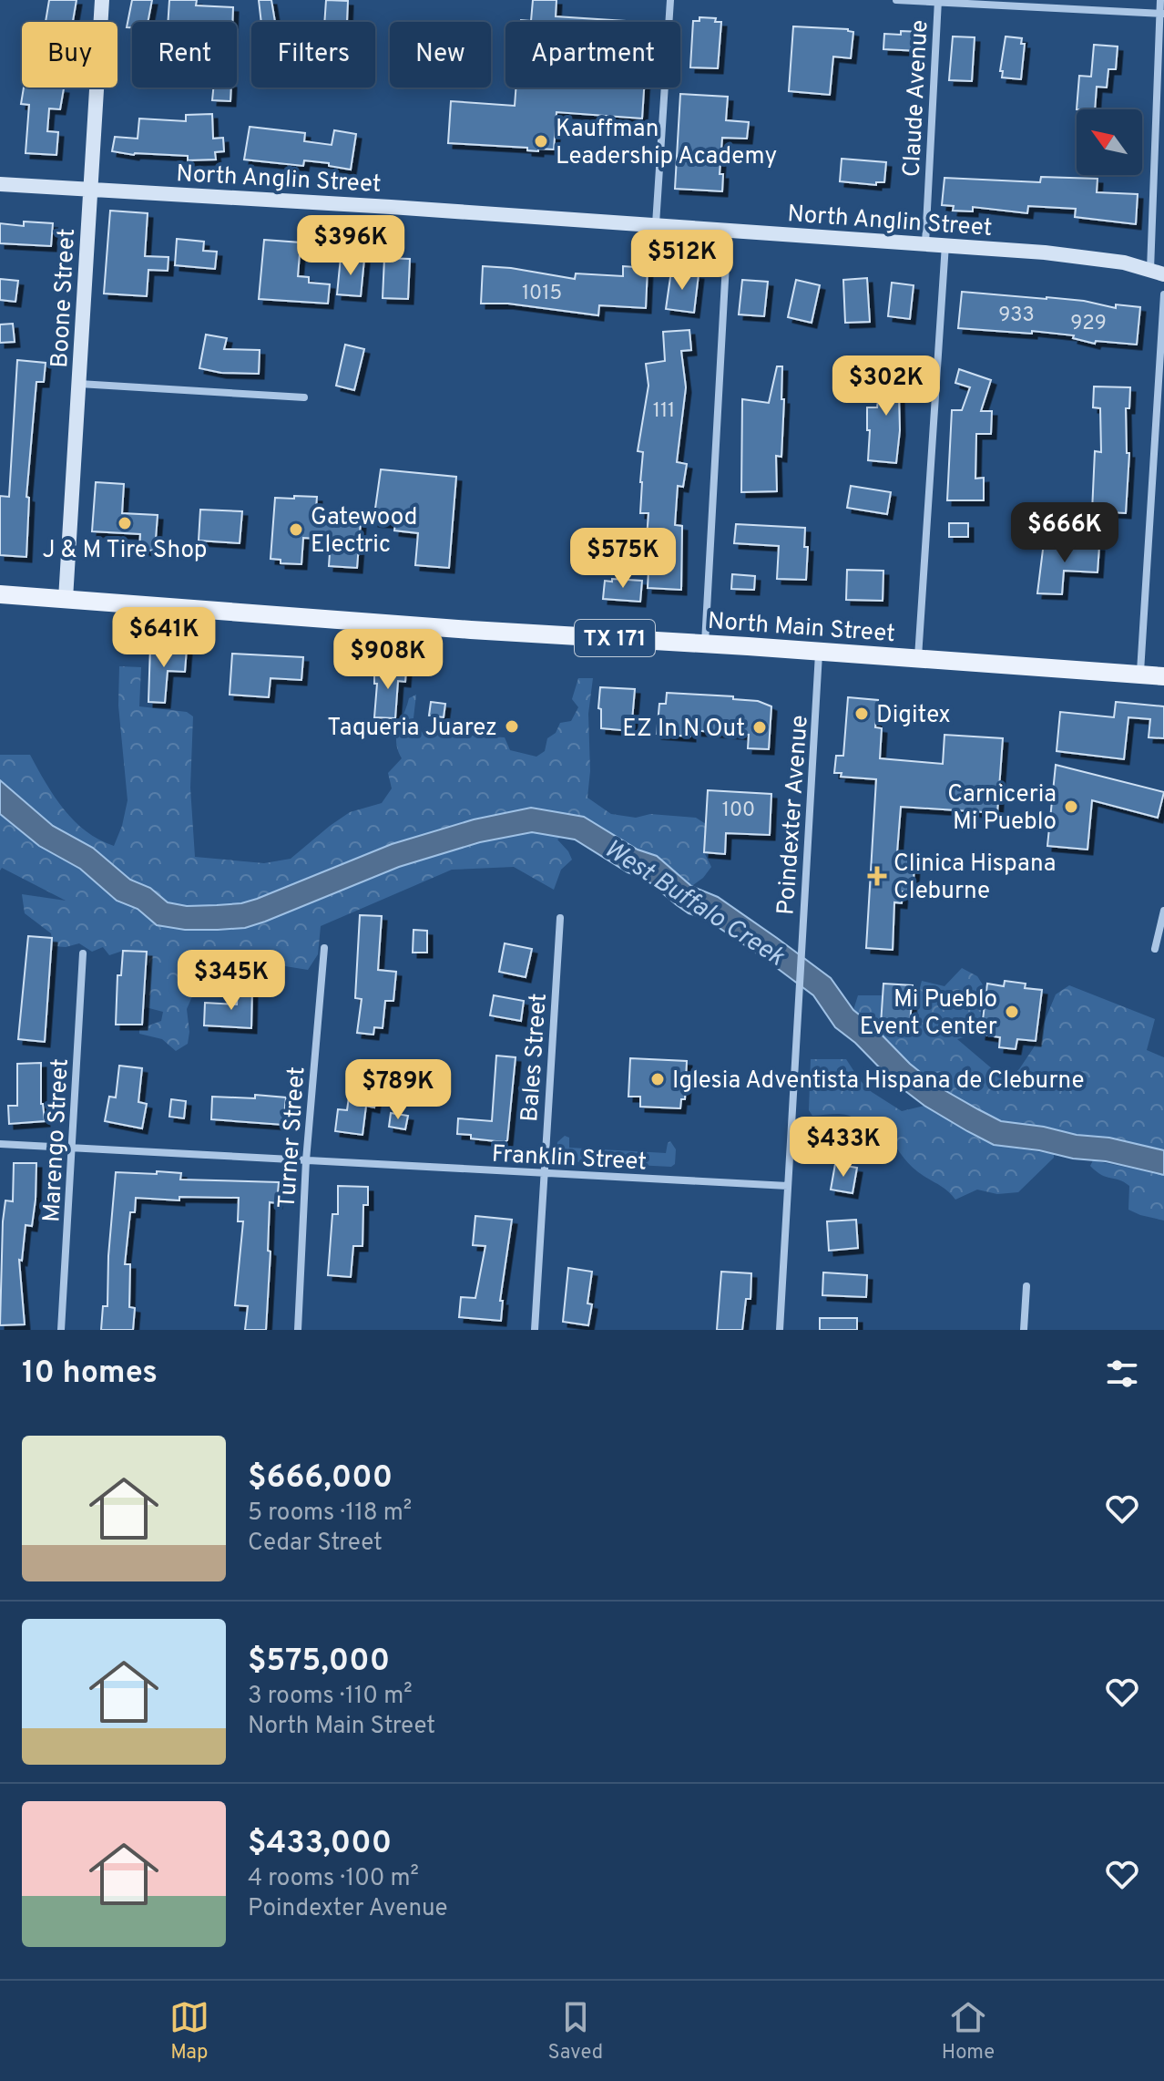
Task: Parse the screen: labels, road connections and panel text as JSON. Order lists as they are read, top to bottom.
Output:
{
  "streets": {
    "main road": ["North Main Street", "TX 171"],
    "street": [
      "Claude Avenue",
      "North Anglin Street",
      "Boone Street",
      "Poindexter Avenue",
      "Bales Street",
      "Turner Street",
      "Marengo Street",
      "Franklin Street"
    ]
  },
  "crossings": [
    ["Claude Avenue", "North Anglin Street"],
    ["North Anglin Street", "Boone Street"],
    ["Boone Street", "North Main Street"],
    ["North Main Street", "Poindexter Avenue"],
    ["Poindexter Avenue", "Franklin Street"],
    ["Bales Street", "Franklin Street"],
    ["Turner Street", "Franklin Street"],
    ["Marengo Street", "Franklin Street"]
  ],
  "water": ["West Buffalo Creek"],
  "places": {
    "other": [
      "Kauffman Leadership Academy",
      "J & M Tire Shop",
      "Gatewood Electric",
      "Digitex",
      "Taqueria Juarez",
      "EZ In N Out",
      "Carniceria Mi Pueblo",
      "Mi Pueblo Event Center",
      "Iglesia Adventista Hispana de Cleburne"
    ],
    "health": ["Clinica Hispana Cleburne"]
  },
  "house_numbers": [
    "1015",
    "933",
    "929",
    "111",
    "100"
  ],
  "north": "top left",
  "page": {
    "chip": [
      "Buy",
      "Rent",
      "Filters",
      "New",
      "Apartment"
    ],
    "price": [
      "$396K",
      "$512K",
      "$302K",
      "$666K",
      "$575K",
      "$641K",
      "$908K",
      "$345K",
      "$789K",
      "$433K"
    ],
    "heading": "10 homes",
    "list": [
      {
        "name": "$666,000",
        "note": "5 rooms · 118 m² · Cedar Street"
      },
      {
        "name": "$575,000",
        "note": "3 rooms · 110 m² · North Main Street"
      },
      {
        "name": "$433,000",
        "note": "4 rooms · 100 m² · Poindexter Avenue"
      }
    ],
    "tabs": ["Map", "Saved", "Home"]
  }
}
